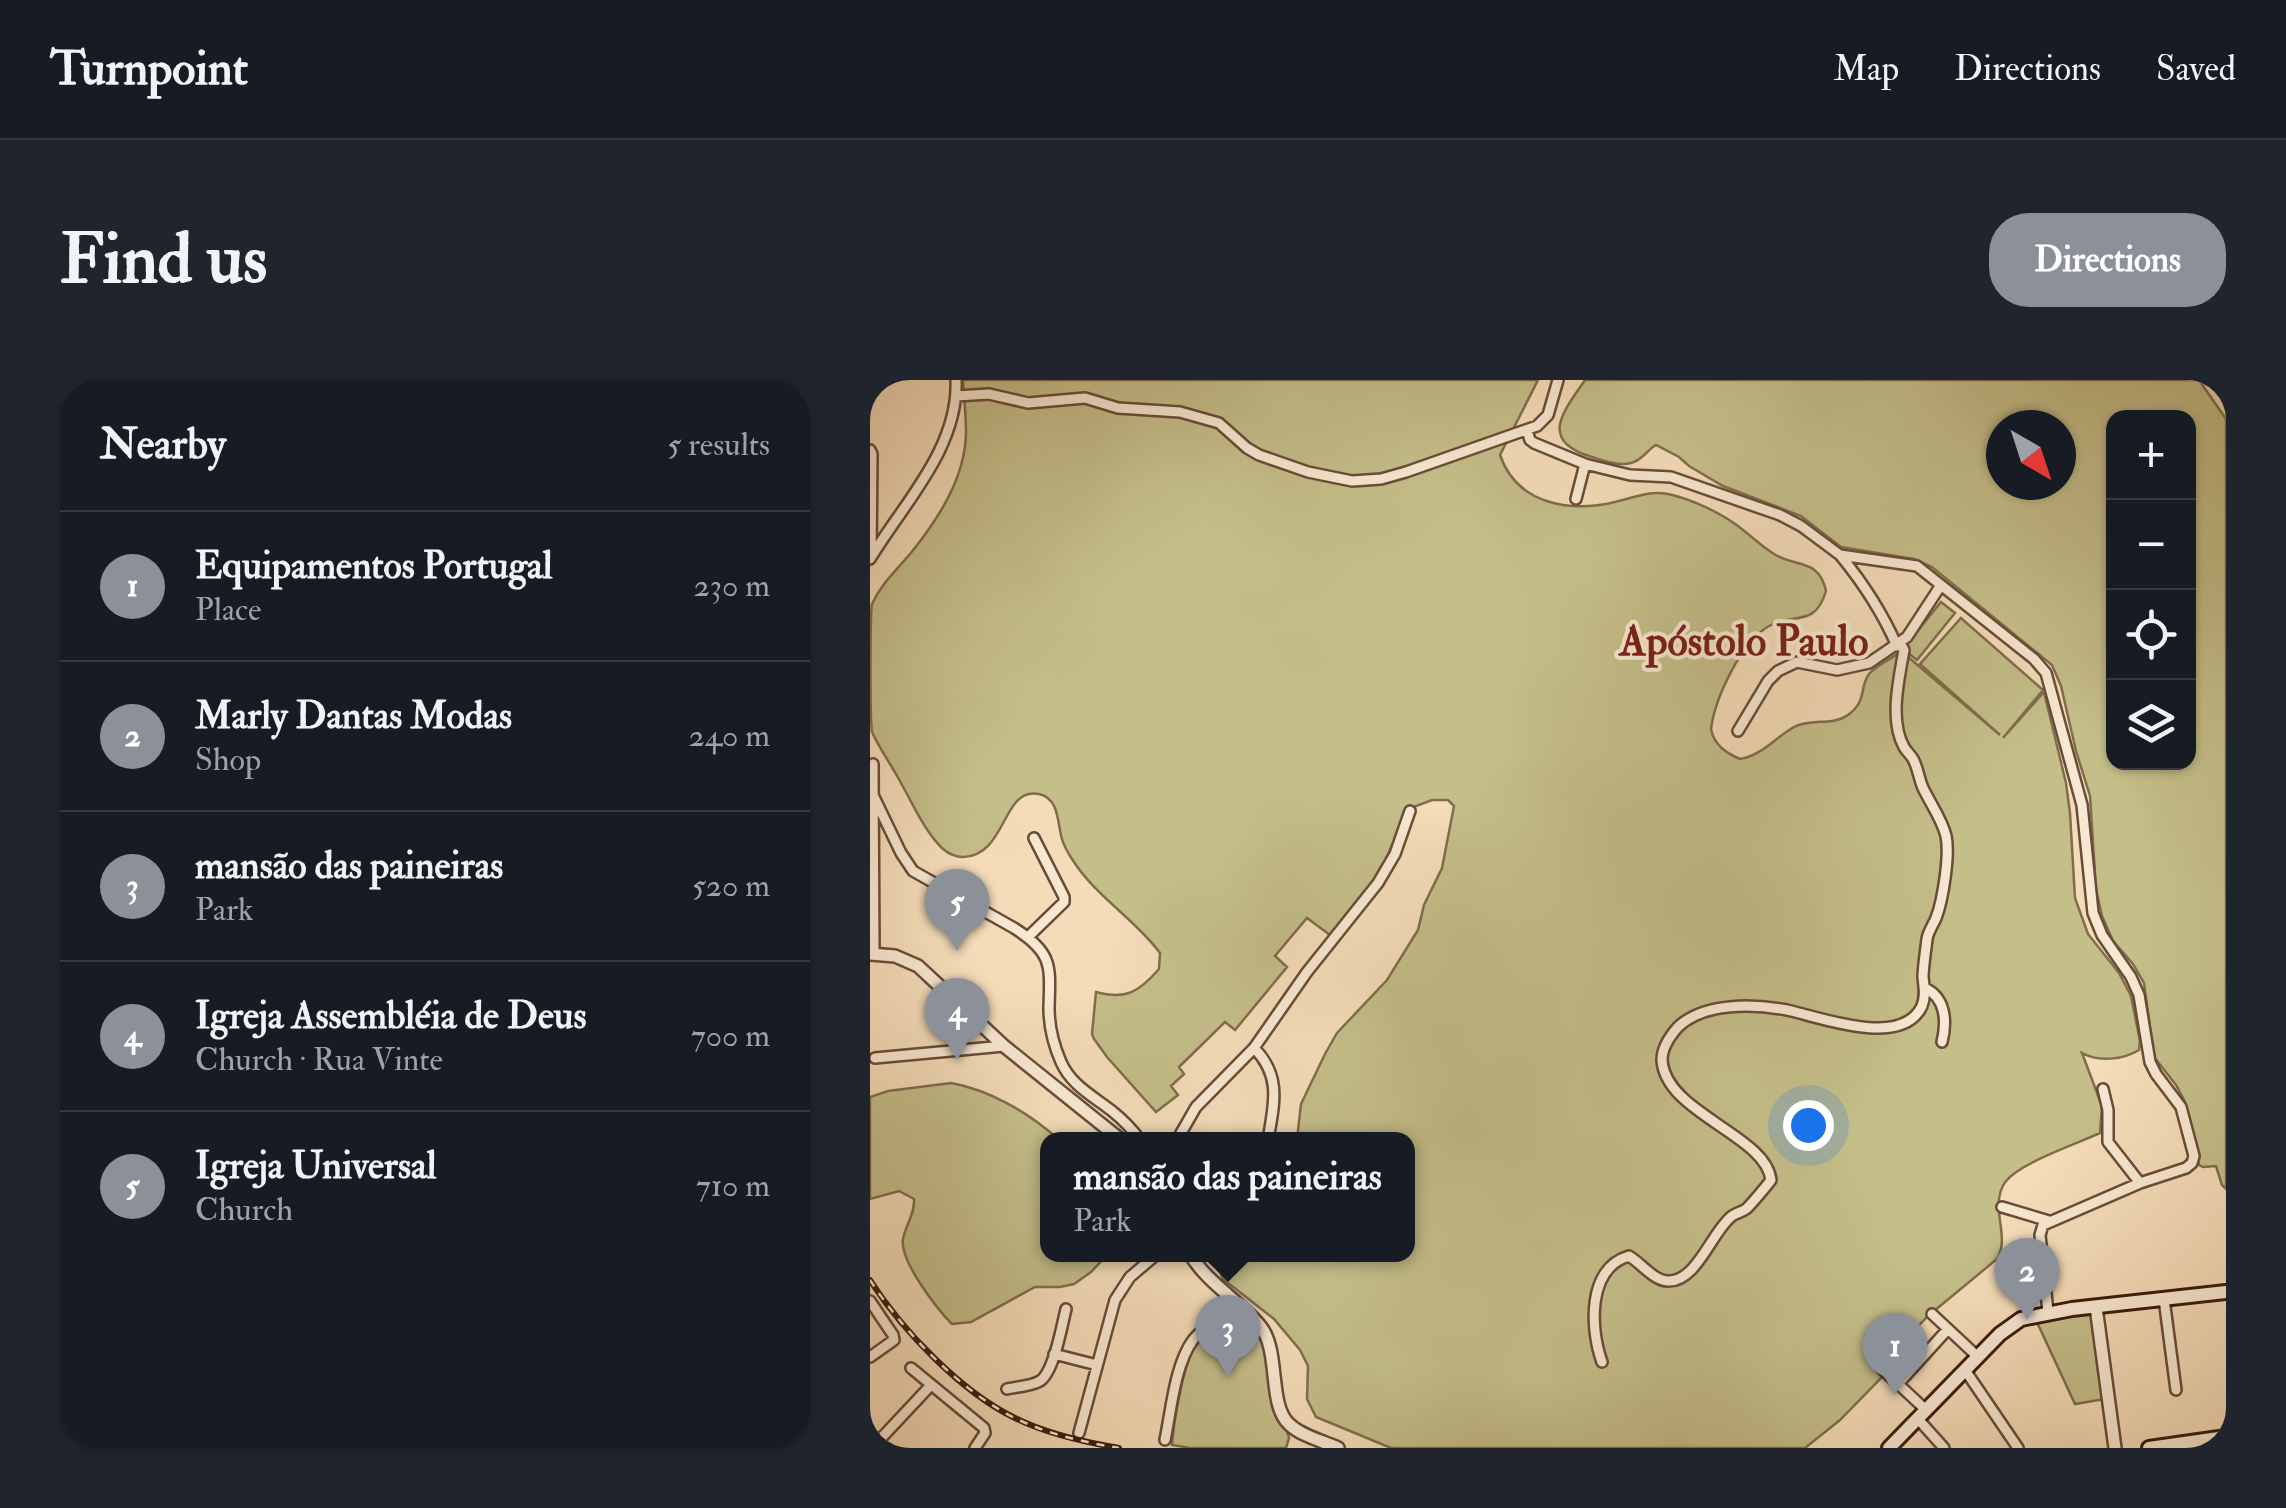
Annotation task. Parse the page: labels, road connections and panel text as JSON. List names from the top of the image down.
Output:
{
  "districts": ["Apóstolo Paulo"],
  "north": "bottom right",
  "page": {
    "header": "Turnpoint",
    "nav": ["Map", "Directions", "Saved"],
    "buttons": "Directions",
    "title": "Find us",
    "heading": ["Nearby", "5 results"],
    "map_buttons": ["+", "−"],
    "list": [
      {
        "mark": "1",
        "name": "Equipamentos Portugal",
        "note": "Place",
        "value": "230 m"
      },
      {
        "mark": "2",
        "name": "Marly Dantas Modas",
        "note": "Shop",
        "value": "240 m"
      },
      {
        "mark": "3",
        "name": "mansão das paineiras",
        "note": "Park",
        "value": "520 m"
      },
      {
        "mark": "4",
        "name": "Igreja Assembléia de Deus",
        "note": "Church · Rua Vinte",
        "value": "700 m"
      },
      {
        "mark": "5",
        "name": "Igreja Universal",
        "note": "Church",
        "value": "710 m"
      }
    ],
    "pins": [
      "5",
      "4",
      "2",
      "3",
      "1"
    ],
    "popup": ["mansão das paineiras", "Park"]
  }
}
